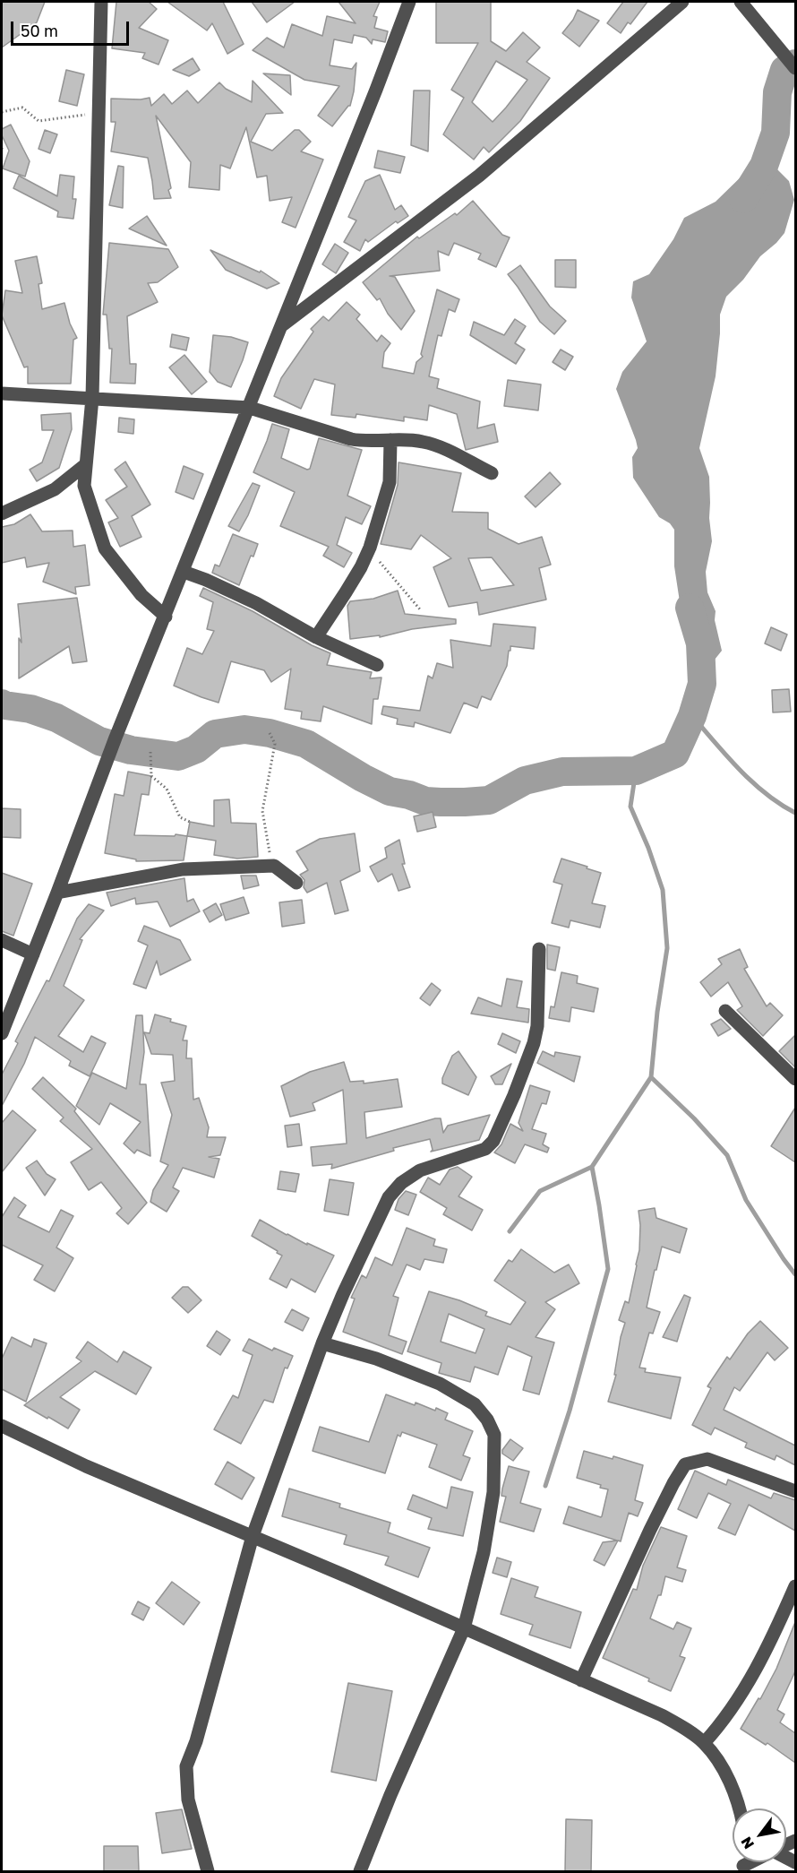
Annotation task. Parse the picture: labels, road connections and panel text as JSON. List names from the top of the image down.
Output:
{
  "scale_bar": "50 m",
  "north": "bottom left"
}
